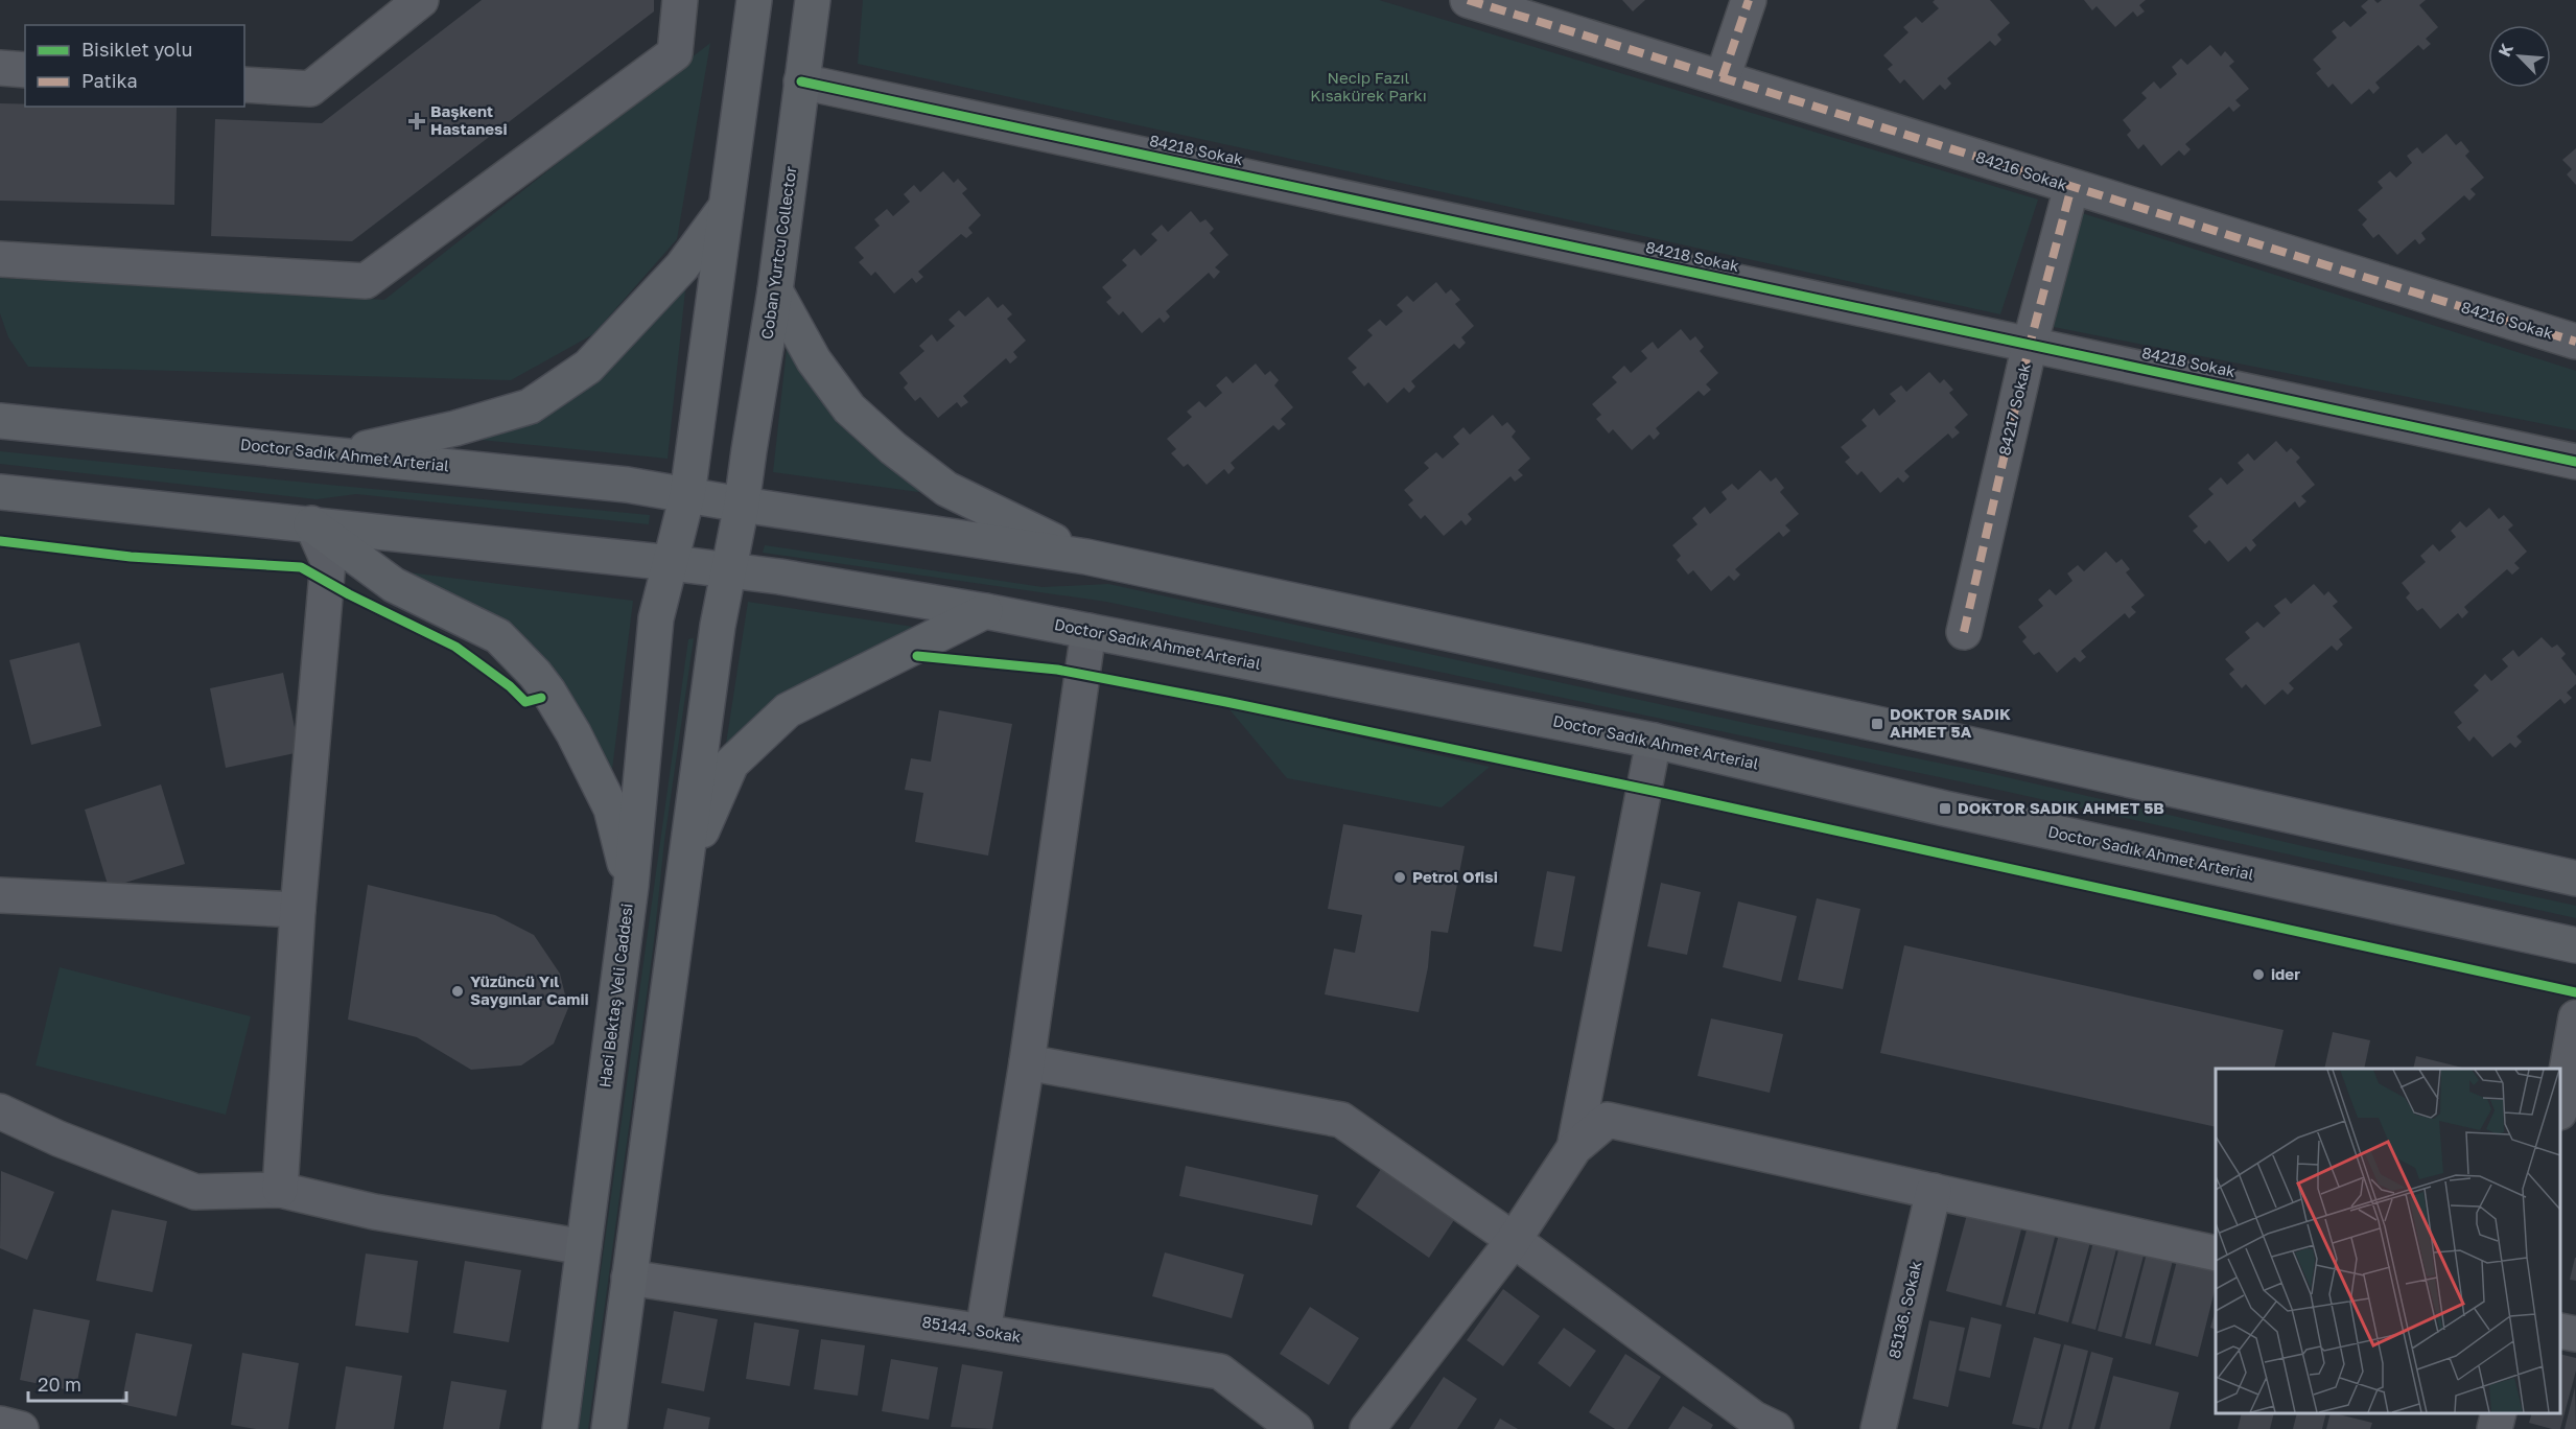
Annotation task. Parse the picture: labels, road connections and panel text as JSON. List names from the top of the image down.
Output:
{
  "streets": {
    "main road": ["Coban Yurtcu Collector", "Doctor Sadık Ahmet Arterial", "Haci Bektaş Veli Caddesi"],
    "street": [
      "84218 Sokak",
      "84216 Sokak",
      "84217 Sokak",
      "85136. Sokak",
      "85144. Sokak"
    ]
  },
  "crossings": [
    ["84218 Sokak", "Coban Yurtcu Collector"],
    ["84218 Sokak", "84217 Sokak"],
    ["84216 Sokak", "84217 Sokak"],
    ["Coban Yurtcu Collector", "Doctor Sadık Ahmet Arterial"],
    ["Doctor Sadık Ahmet Arterial", "Haci Bektaş Veli Caddesi"]
  ],
  "parks": ["Necip Fazıl Kısakürek Parkı"],
  "places": {
    "health": ["Başkent Hastanesi"],
    "transit": ["DOKTOR SADIK AHMET 5A", "DOKTOR SADIK AHMET 5B"],
    "other": ["Petrol Ofisi", "ider", "Yüzüncü Yıl Saygınlar Camii"]
  },
  "legend": ["Bisiklet yolu", "Patika"],
  "scale_bar": "20 m",
  "north": "top left"
}
